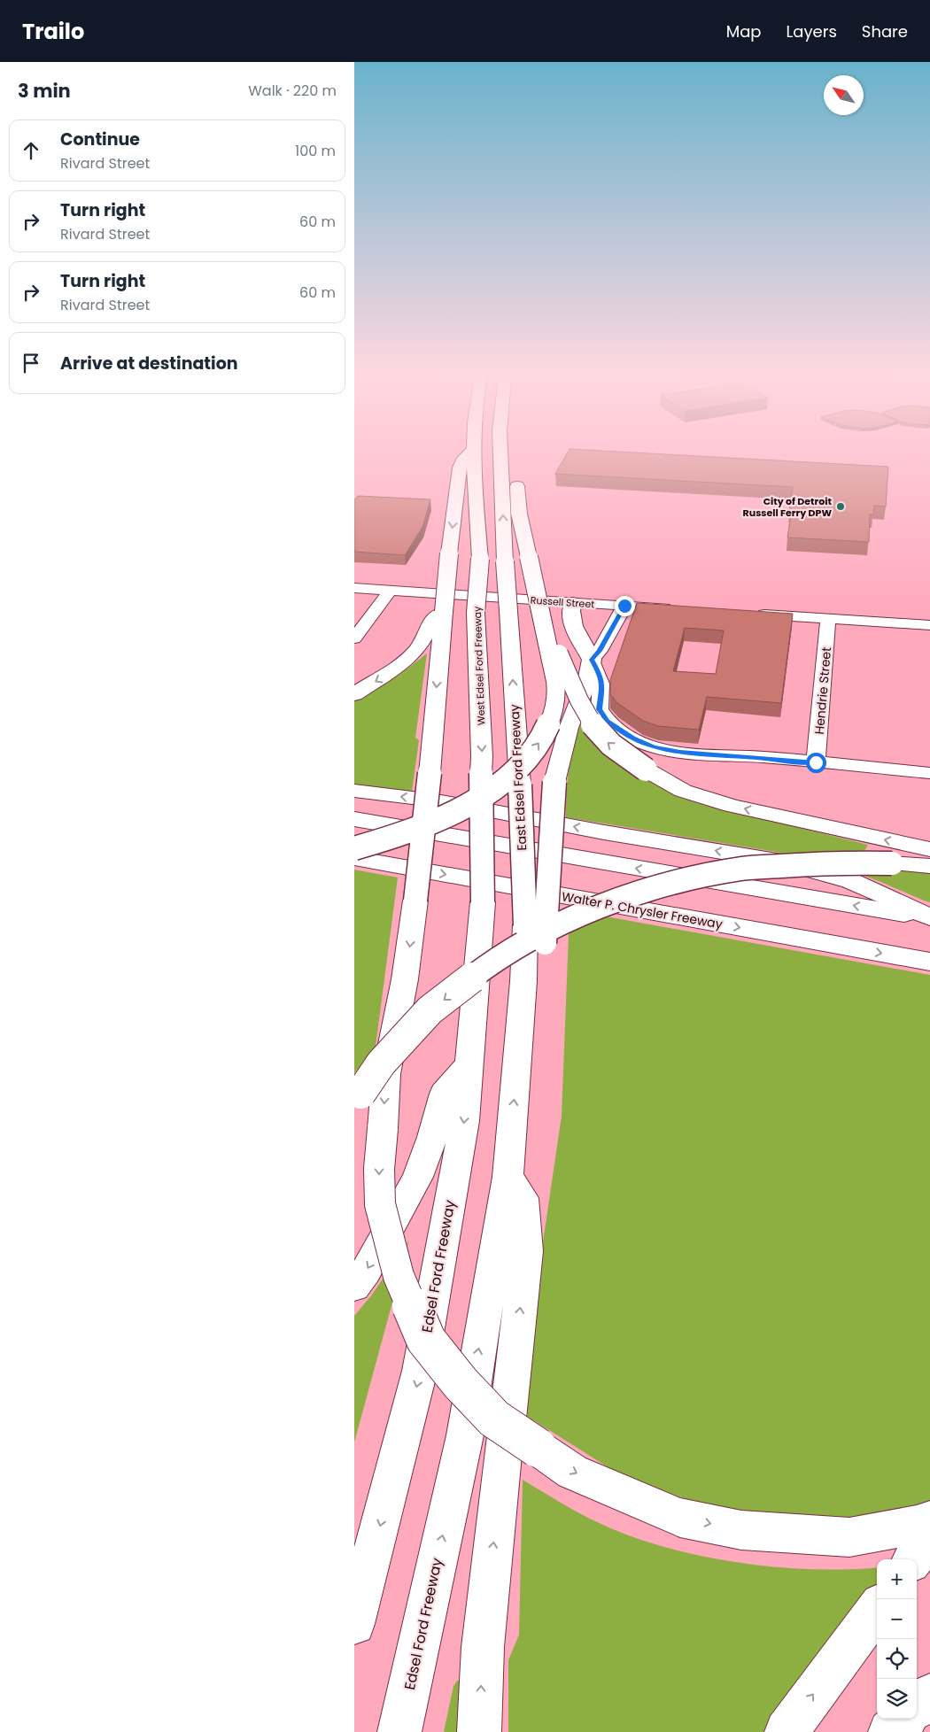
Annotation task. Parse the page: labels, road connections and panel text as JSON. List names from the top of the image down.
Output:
{
  "streets": {
    "highway": [
      "West Edsel Ford Freeway",
      "East Edsel Ford Freeway",
      "Walter P. Chrysler Freeway",
      "Edsel Ford Freeway"
    ],
    "street": ["Russell Street", "Hendrie Street"]
  },
  "crossings": [
    ["West Edsel Ford Freeway", "Edsel Ford Freeway"],
    ["East Edsel Ford Freeway", "Edsel Ford Freeway"]
  ],
  "places": ["City of Detroit Russell Ferry DPW"],
  "north": "top left",
  "page": {
    "header": "Trailo",
    "nav": ["Map", "Layers", "Share"],
    "heading": ["3 min", "Walk · 220 m"],
    "list": [
      ["Continue", "Rivard Street", "100 m"],
      ["Turn right", "Rivard Street", "60 m"],
      ["Turn right", "Rivard Street", "60 m"],
      "Arrive at destination"
    ],
    "map_buttons": ["+", "−"]
  }
}
